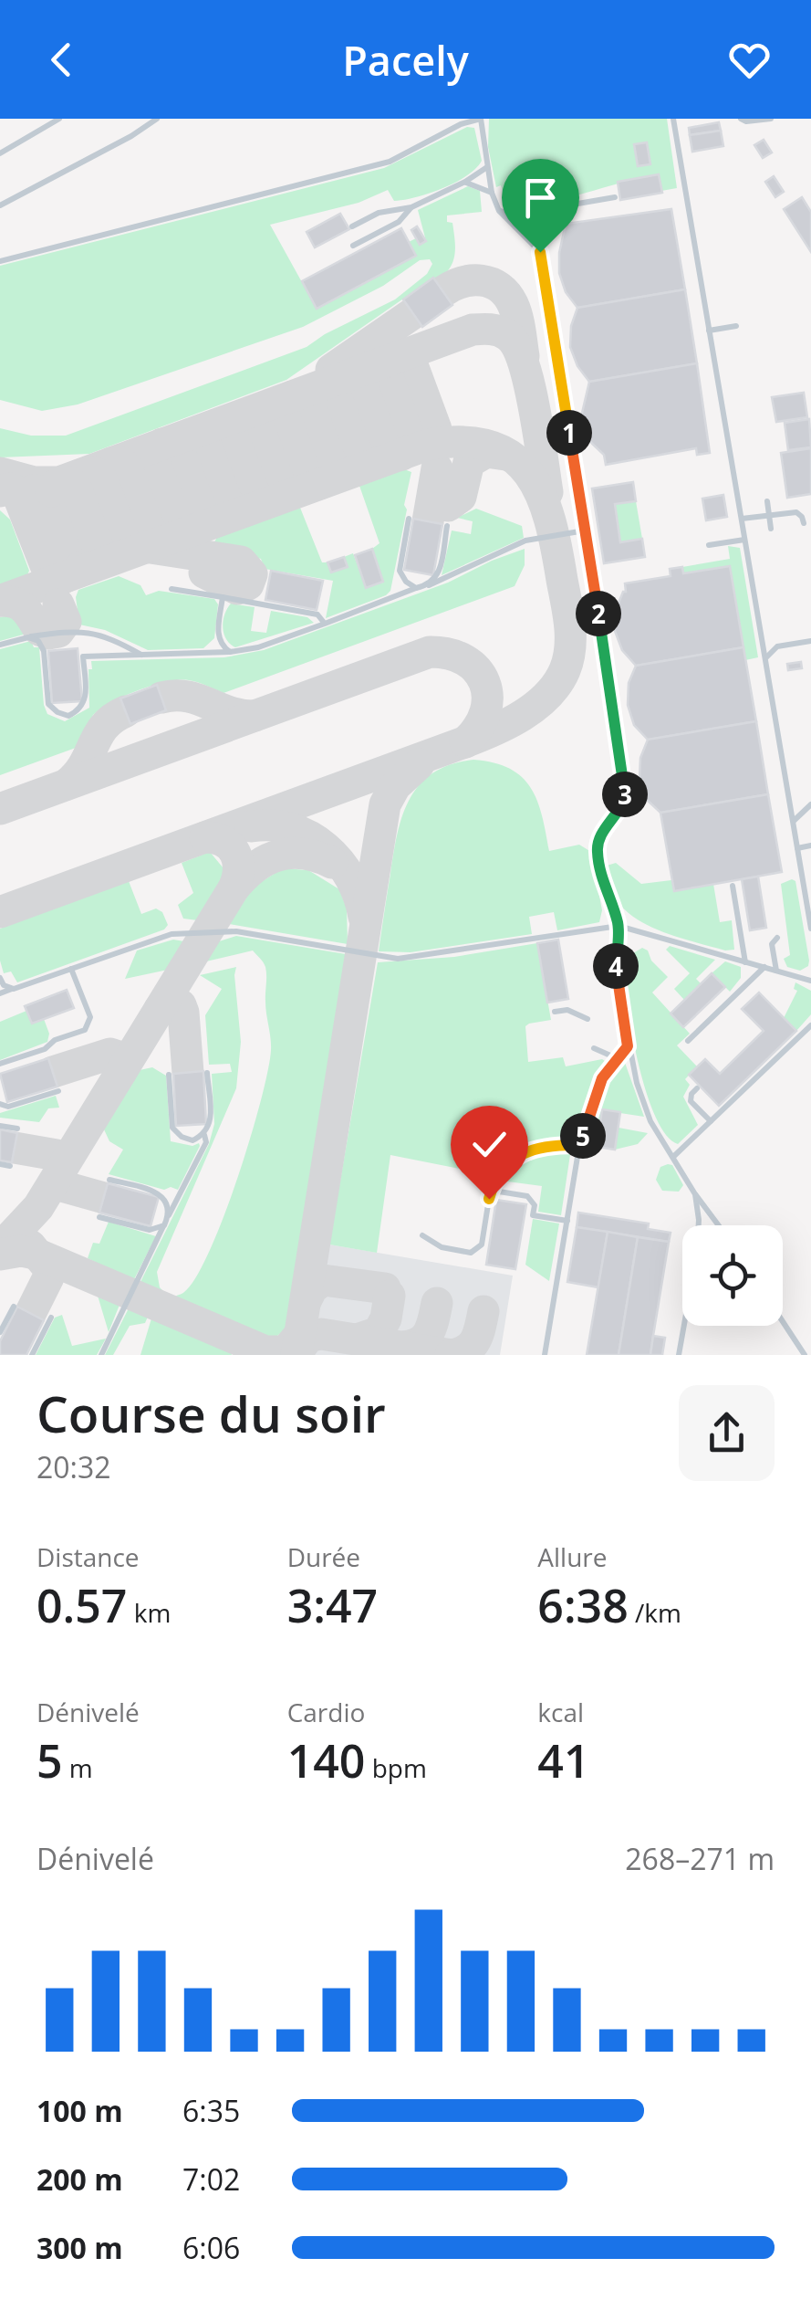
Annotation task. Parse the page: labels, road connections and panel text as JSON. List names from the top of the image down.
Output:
{
  "page": {
    "header": "Pacely",
    "pins": [
      "1",
      "2",
      "3",
      "4",
      "5"
    ],
    "heading": ["Course du soir", "20:32"],
    "stats": [
      ["Distance", "0.57 km"],
      ["Durée", "3:47"],
      ["Allure", "6:38 /km"],
      ["Dénivelé", "5 m"],
      ["Cardio", "140 bpm"],
      ["kcal", "41"]
    ],
    "chart": ["Dénivelé", "268–271 m"],
    "list": [
      {
        "name": "100 m",
        "note": "6:35"
      },
      {
        "name": "200 m",
        "note": "7:02"
      },
      {
        "name": "300 m",
        "note": "6:06"
      }
    ]
  }
}
